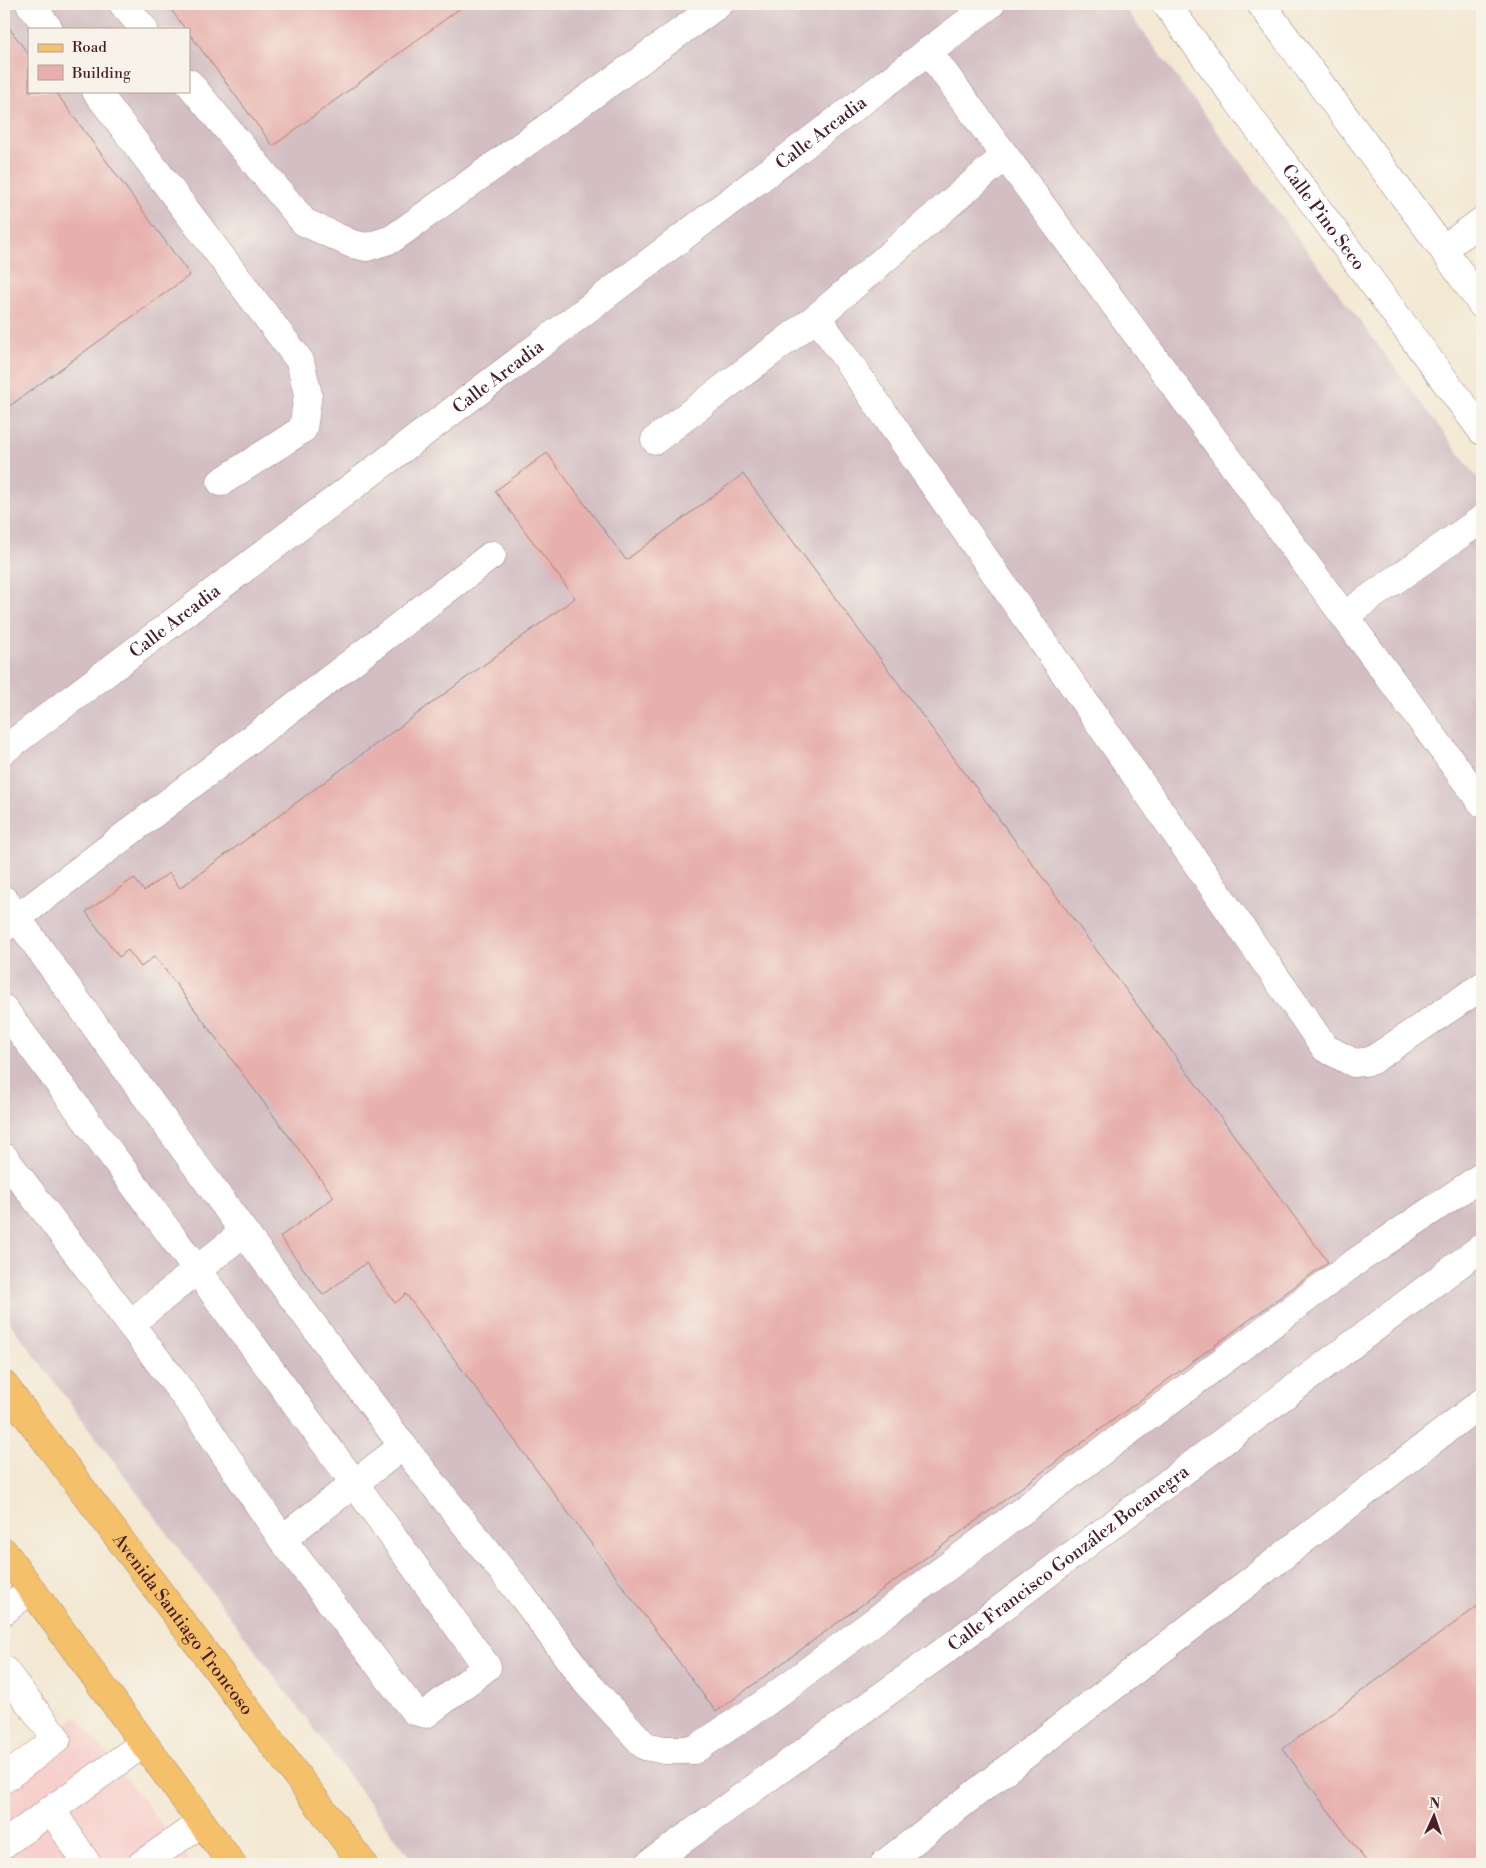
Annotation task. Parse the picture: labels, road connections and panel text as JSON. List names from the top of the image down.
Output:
{
  "streets": {
    "main road": ["Avenida Santiago Troncoso"],
    "street": ["Calle Arcadia", "Calle Pino Seco", "Calle Francisco González Bocanegra"]
  },
  "legend": ["Road", "Building"],
  "north": "top"
}
